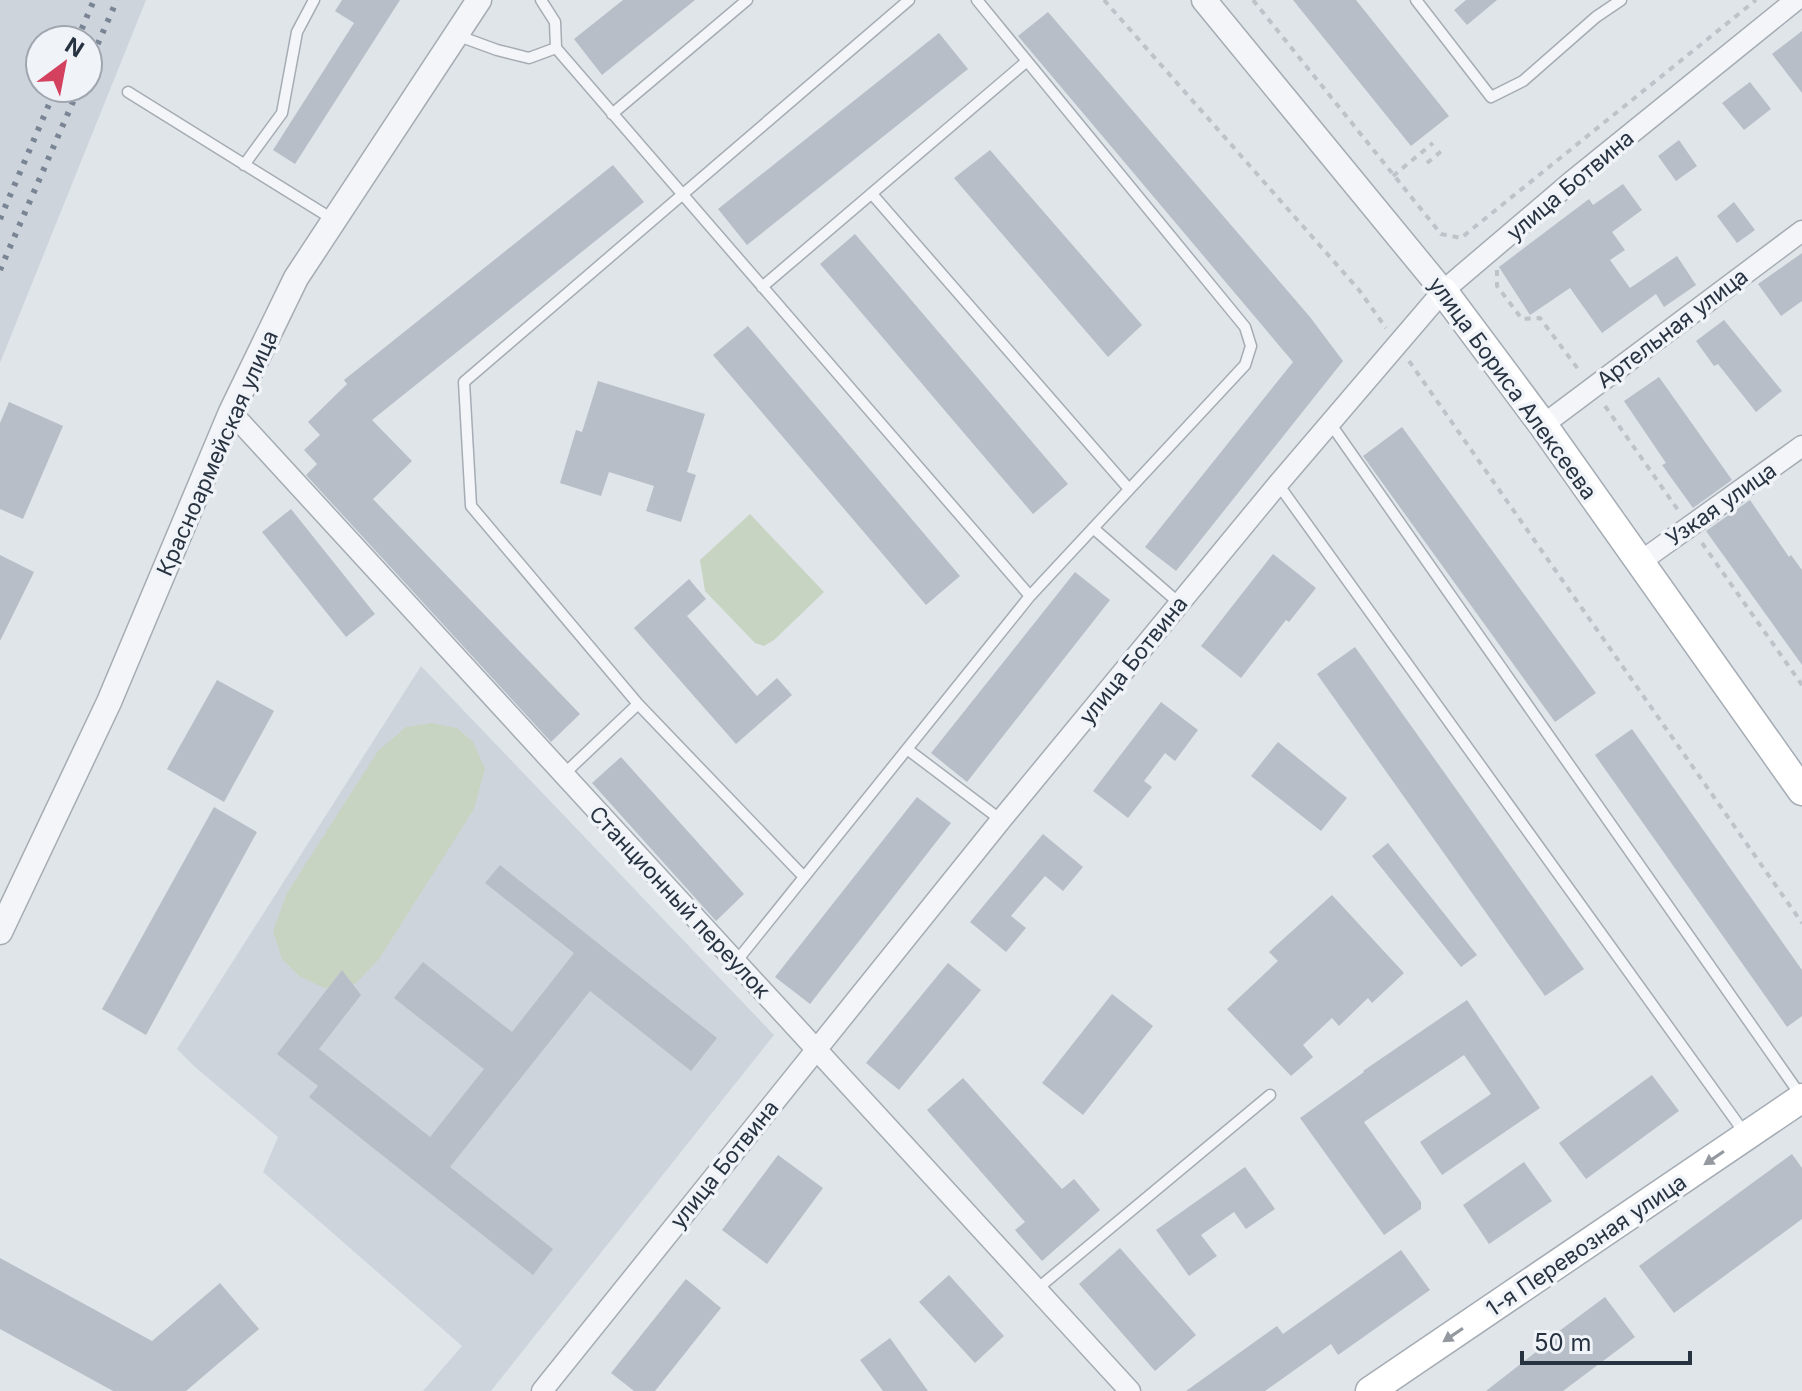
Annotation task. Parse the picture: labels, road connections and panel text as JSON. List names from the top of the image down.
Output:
{
  "streets": {
    "main road": ["улица Бориса Алексеева", "1-я Перевозная улица"],
    "street": [
      "улица Ботвина",
      "Артельная улица",
      "Красноармейская улица",
      "Узкая улица",
      "Станционный переулок"
    ]
  },
  "crossings": [
    ["улица Ботвина", "улица Бориса Алексеева"],
    ["улица Ботвина", "Станционный переулок"],
    ["Артельная улица", "улица Бориса Алексеева"],
    ["улица Бориса Алексеева", "Узкая улица"],
    ["Красноармейская улица", "Станционный переулок"]
  ],
  "one_way": ["1-я Перевозная улица"],
  "scale_bar": "50 m",
  "north": "top right"
}
